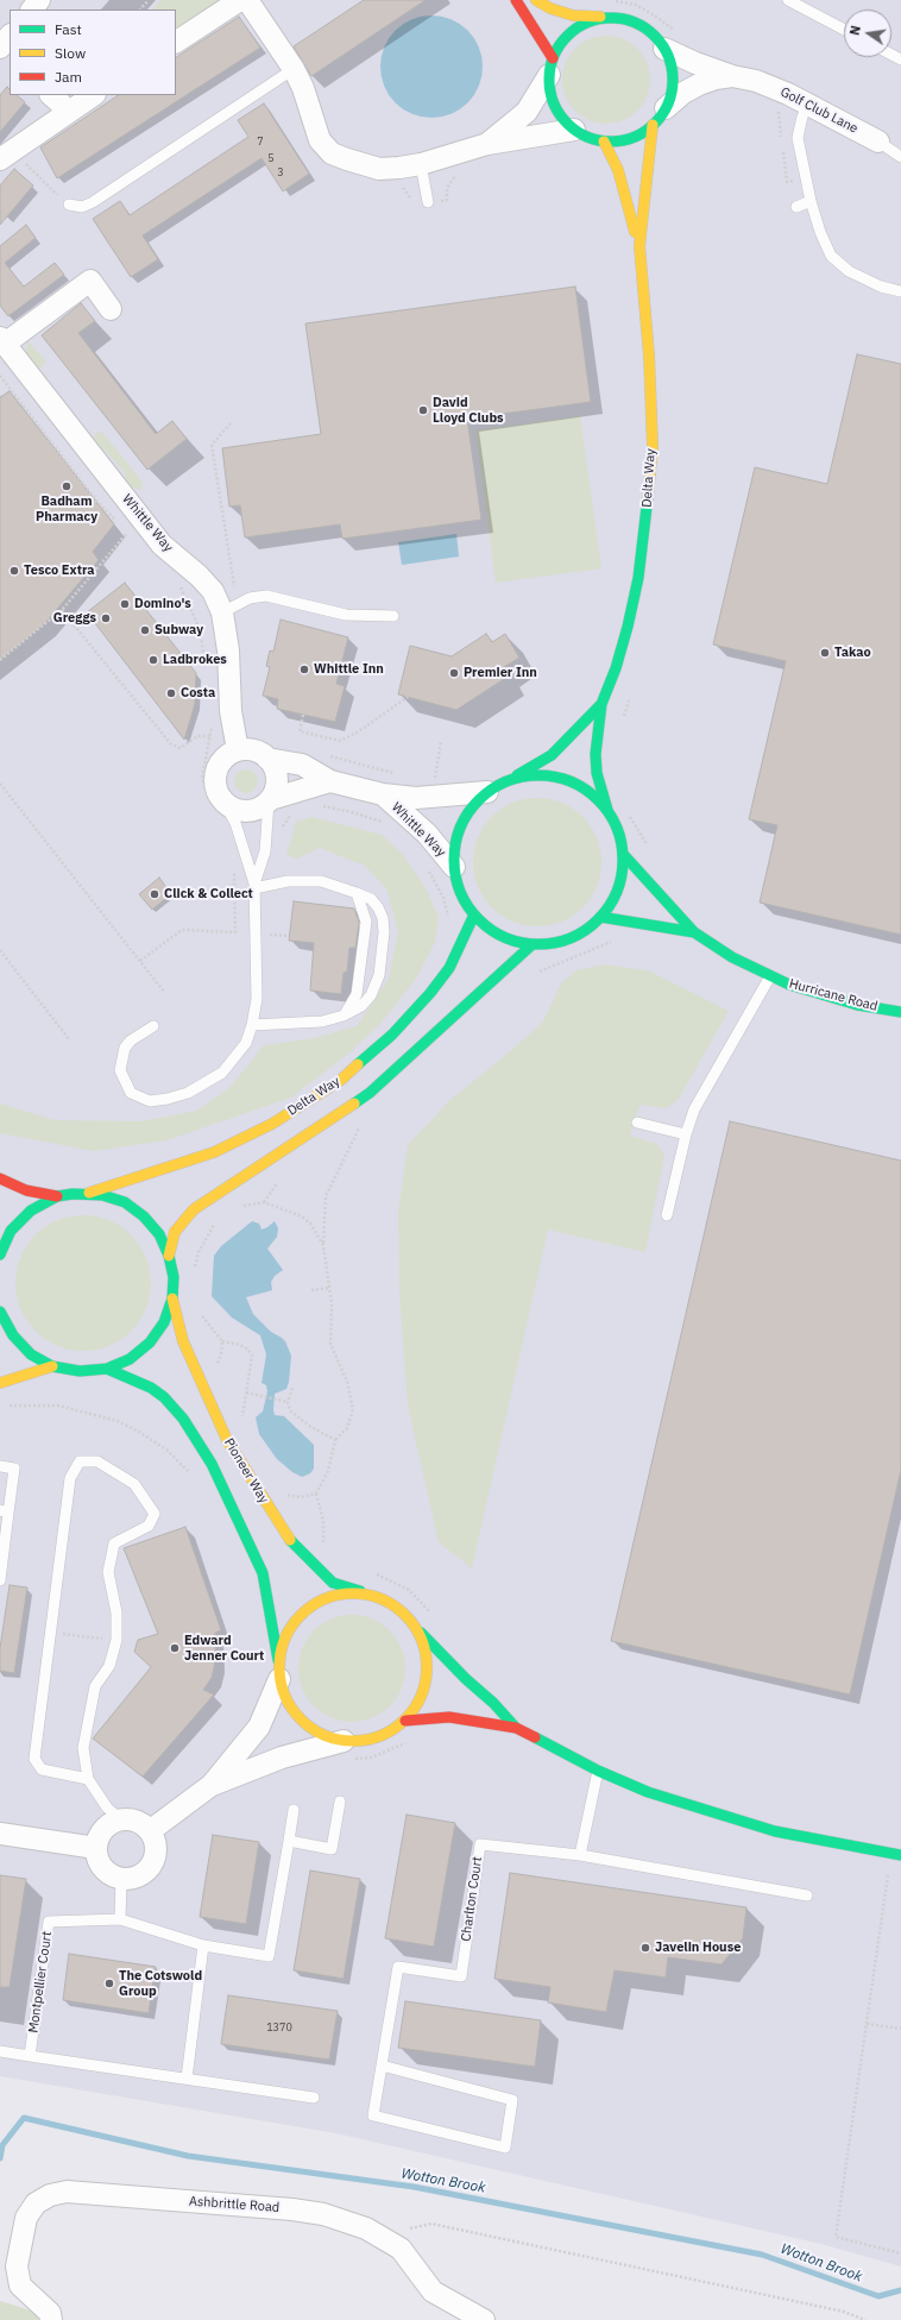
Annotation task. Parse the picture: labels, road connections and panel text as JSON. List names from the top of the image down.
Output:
{
  "streets": {
    "street": [
      "Golf Club Lane",
      "Delta Way",
      "Whittle Way",
      "Hurricane Road",
      "Pioneer Way",
      "Ashbrittle Road"
    ],
    "lane": ["Charlton Court", "Montpellier Court"]
  },
  "crossings": [
    ["Golf Club Lane", "Delta Way"],
    ["Delta Way", "Whittle Way"],
    ["Delta Way", "Hurricane Road"],
    ["Whittle Way", "Hurricane Road"]
  ],
  "water": ["Wotton Brook"],
  "places": [
    "David Lloyd Clubs",
    "Badham Pharmacy",
    "Tesco Extra",
    "Domino's",
    "Greggs",
    "Subway",
    "Takao",
    "Ladbrokes",
    "Whittle Inn",
    "Premier Inn",
    "Costa",
    "Click & Collect",
    "Edward Jenner Court",
    "Javelin House",
    "The Cotswold Group"
  ],
  "house_numbers": [
    "7",
    "5",
    "3",
    "1370"
  ],
  "legend": ["Fast", "Slow", "Jam"],
  "north": "left"
}
